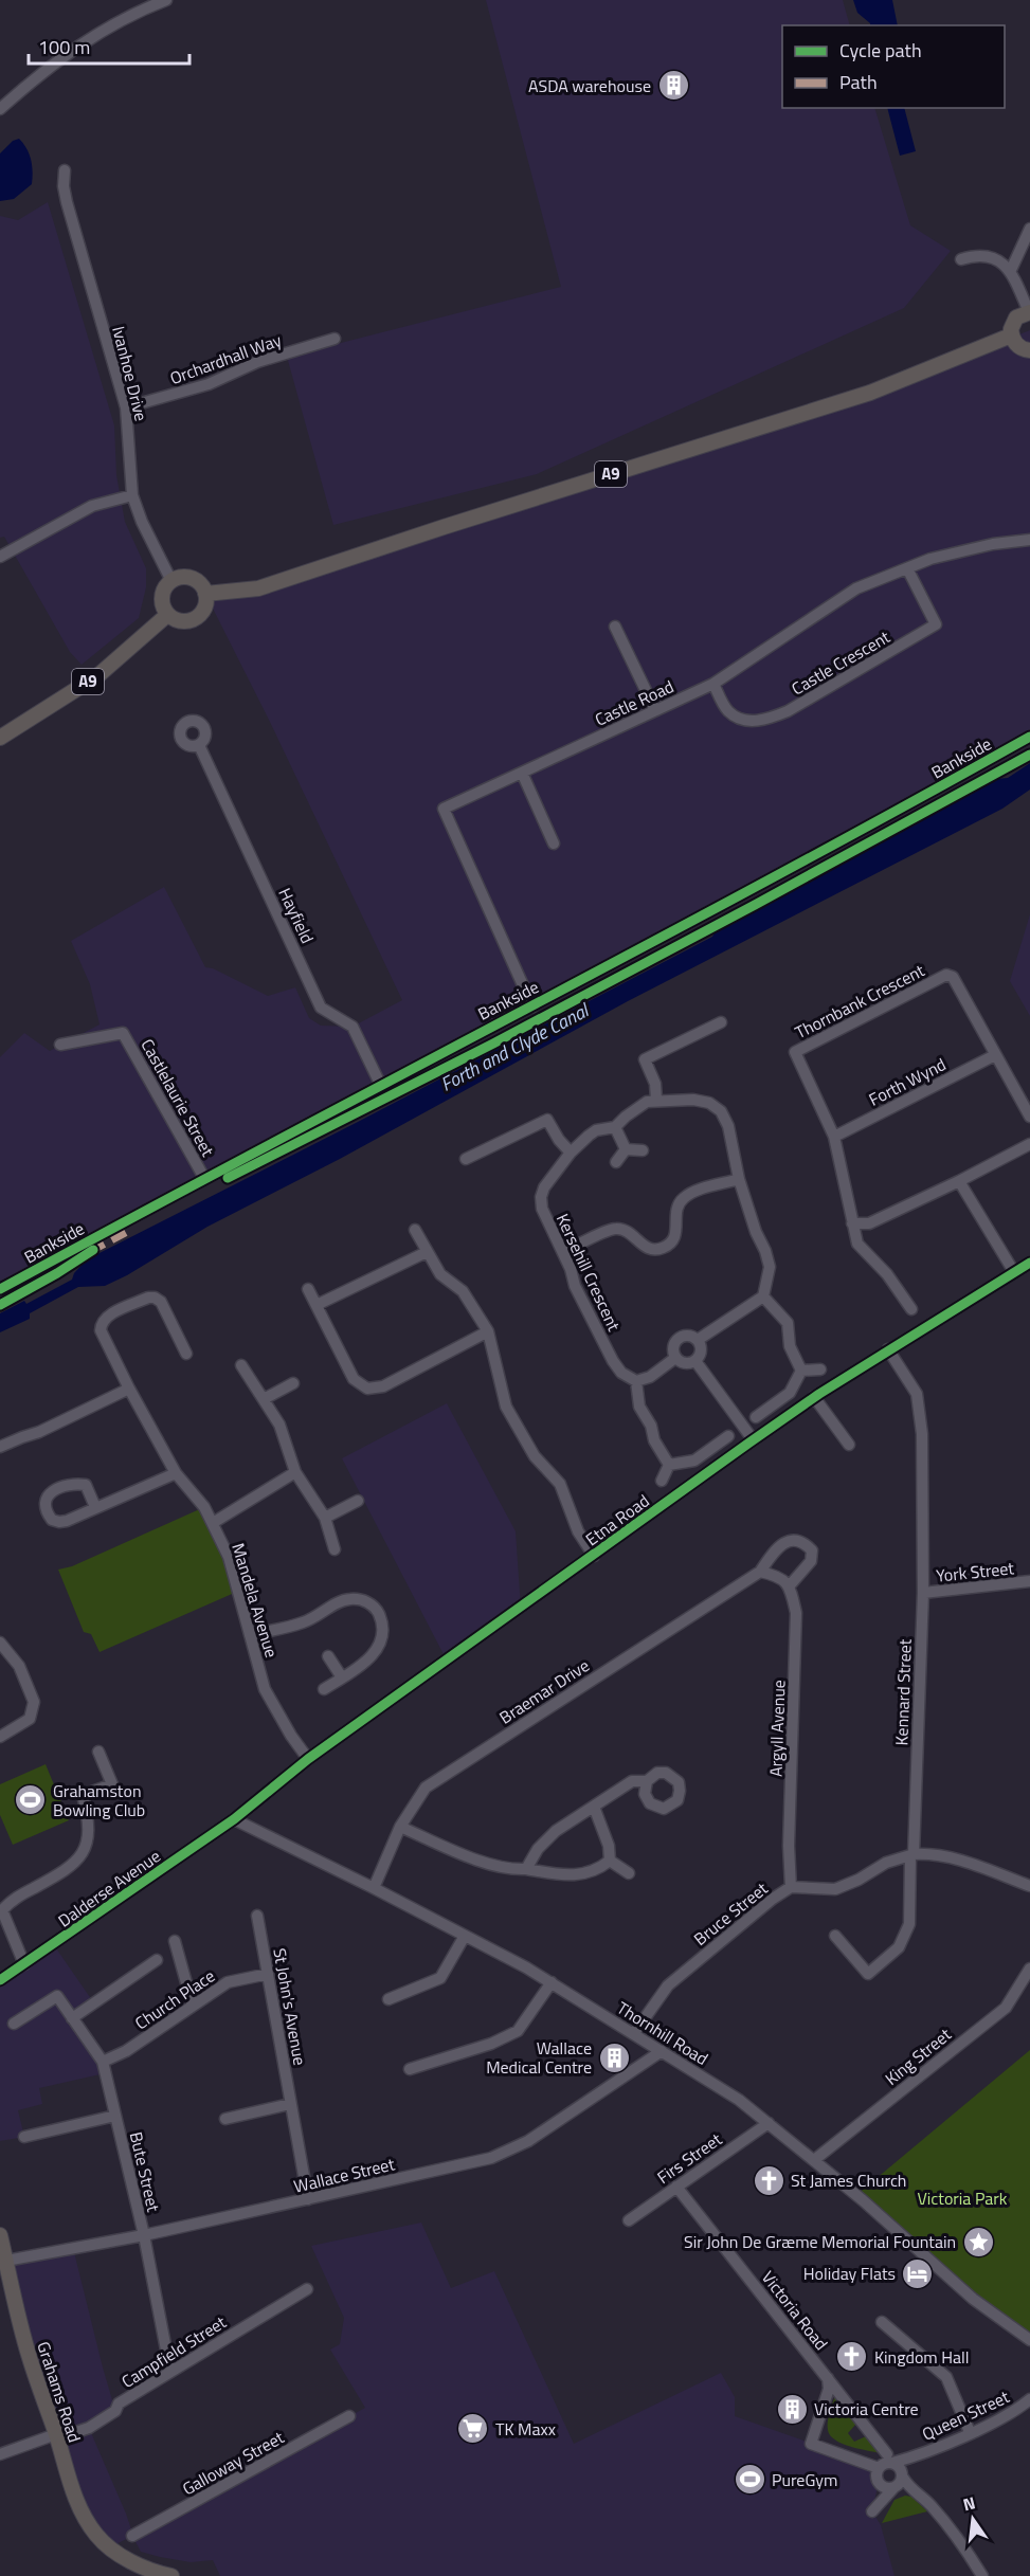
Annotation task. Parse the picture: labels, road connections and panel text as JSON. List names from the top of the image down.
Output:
{
  "streets": {
    "main road": ["A9", "Grahams Road"],
    "street": [
      "Orchardhall Way",
      "Ivanhoe Drive",
      "Castle Crescent",
      "Castle Road",
      "Bankside",
      "Hayfield",
      "Thornbank Crescent",
      "Forth Wynd",
      "Castlelaurie Street",
      "Kersehill Crescent",
      "Etna Road",
      "York Street",
      "Mandela Avenue",
      "Braemar Drive",
      "Kennard Street",
      "Argyll Avenue",
      "Dalderse Avenue",
      "Bruce Street",
      "Church Place",
      "St John's Avenue",
      "Thornhill Road",
      "King Street",
      "Firs Street",
      "Bute Street",
      "Wallace Street",
      "Victoria Road",
      "Campfield Street",
      "Queen Street",
      "Galloway Street"
    ]
  },
  "crossings": [
    ["Orchardhall Way", "Ivanhoe Drive"],
    ["Ivanhoe Drive", "A9"],
    ["Castle Crescent", "Castle Road"],
    ["Castle Road", "Bankside"],
    ["Bankside", "Hayfield"],
    ["Bankside", "Castlelaurie Street"],
    ["Thornbank Crescent", "Forth Wynd"],
    ["Etna Road", "Mandela Avenue"],
    ["Etna Road", "Kennard Street"],
    ["Etna Road", "Dalderse Avenue"],
    ["Etna Road", "Thornhill Road"],
    ["York Street", "Kennard Street"],
    ["Braemar Drive", "Argyll Avenue"],
    ["Braemar Drive", "Thornhill Road"],
    ["Kennard Street", "Bruce Street"],
    ["Argyll Avenue", "Bruce Street"],
    ["Dalderse Avenue", "Thornhill Road"],
    ["Bruce Street", "Thornhill Road"],
    ["Church Place", "St John's Avenue"],
    ["Church Place", "Bute Street"],
    ["St John's Avenue", "Wallace Street"],
    ["Thornhill Road", "King Street"],
    ["Thornhill Road", "Firs Street"],
    ["Thornhill Road", "Wallace Street"],
    ["Firs Street", "Victoria Road"],
    ["Bute Street", "Wallace Street"],
    ["Bute Street", "Campfield Street"],
    ["Wallace Street", "Grahams Road"],
    ["Victoria Road", "Queen Street"],
    ["Campfield Street", "Grahams Road"]
  ],
  "water": ["Forth and Clyde Canal"],
  "parks": ["Victoria Park"],
  "places": {
    "building": ["ASDA warehouse", "Wallace Medical Centre", "Victoria Centre"],
    "sports": ["Grahamston Bowling Club", "PureGym"],
    "church": ["St James Church", "Kingdom Hall"],
    "place": ["Sir John De Græme Memorial Fountain"],
    "hotel": ["Holiday Flats"],
    "supermarket": ["TK Maxx"]
  },
  "legend": ["Cycle path", "Path"],
  "scale_bar": "100 m",
  "north": "top"
}
